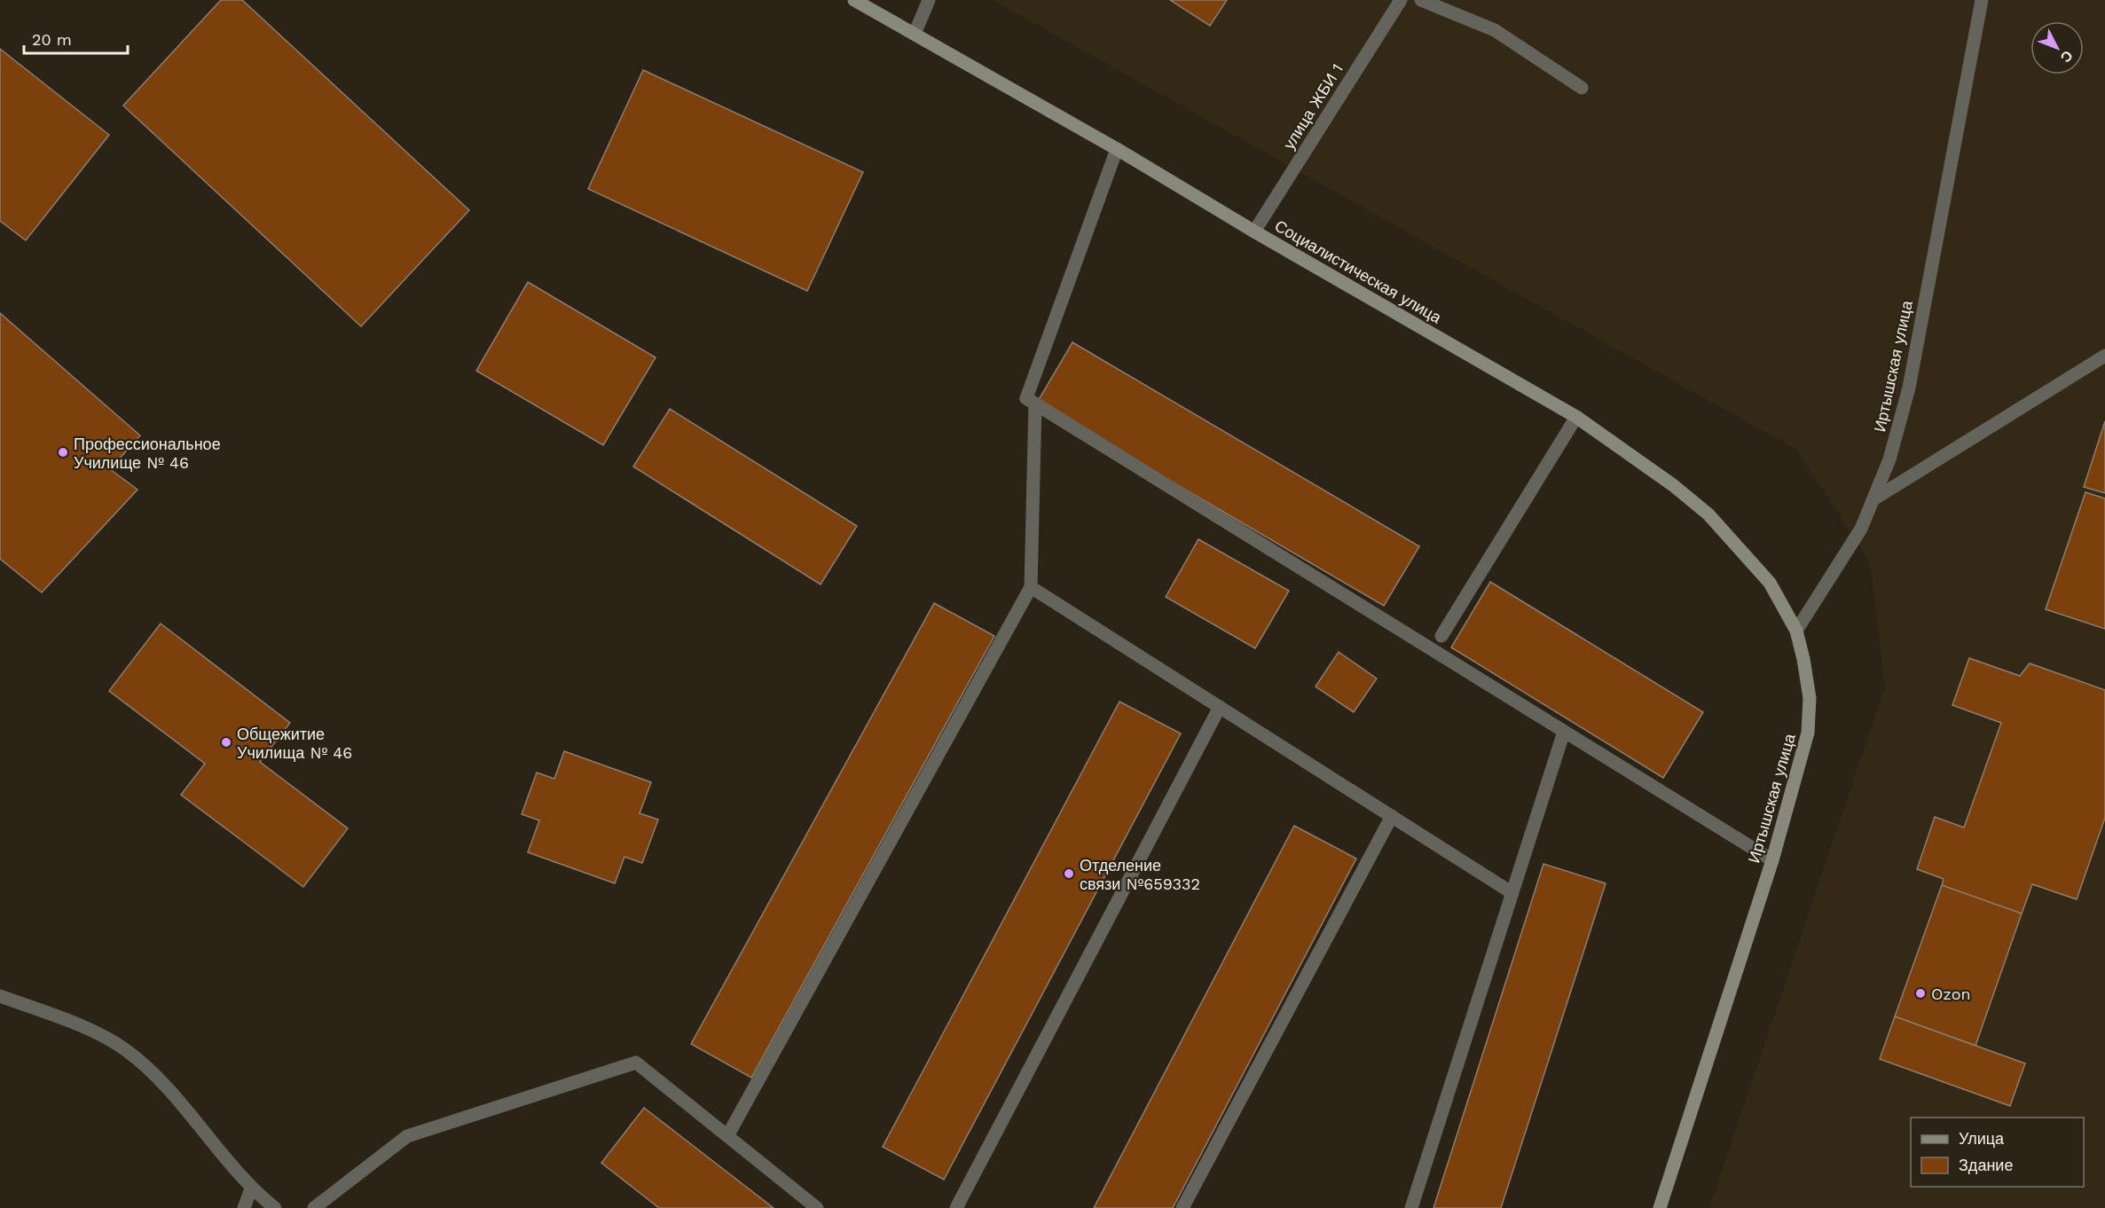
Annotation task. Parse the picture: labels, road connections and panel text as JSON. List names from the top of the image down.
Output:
{
  "streets": {
    "main road": ["Социалистическая улица", "Иртышская улица"],
    "street": ["улица ЖБИ 1"]
  },
  "crossings": [
    ["улица ЖБИ 1", "Социалистическая улица"],
    ["Социалистическая улица", "Иртышская улица"]
  ],
  "places": [
    "Профессиональное Училище № 46",
    "Общежитие Училища № 46",
    "Отделение связи №659332",
    "Ozon"
  ],
  "legend": ["Улица", "Здание"],
  "scale_bar": "20 m",
  "north": "bottom right"
}
